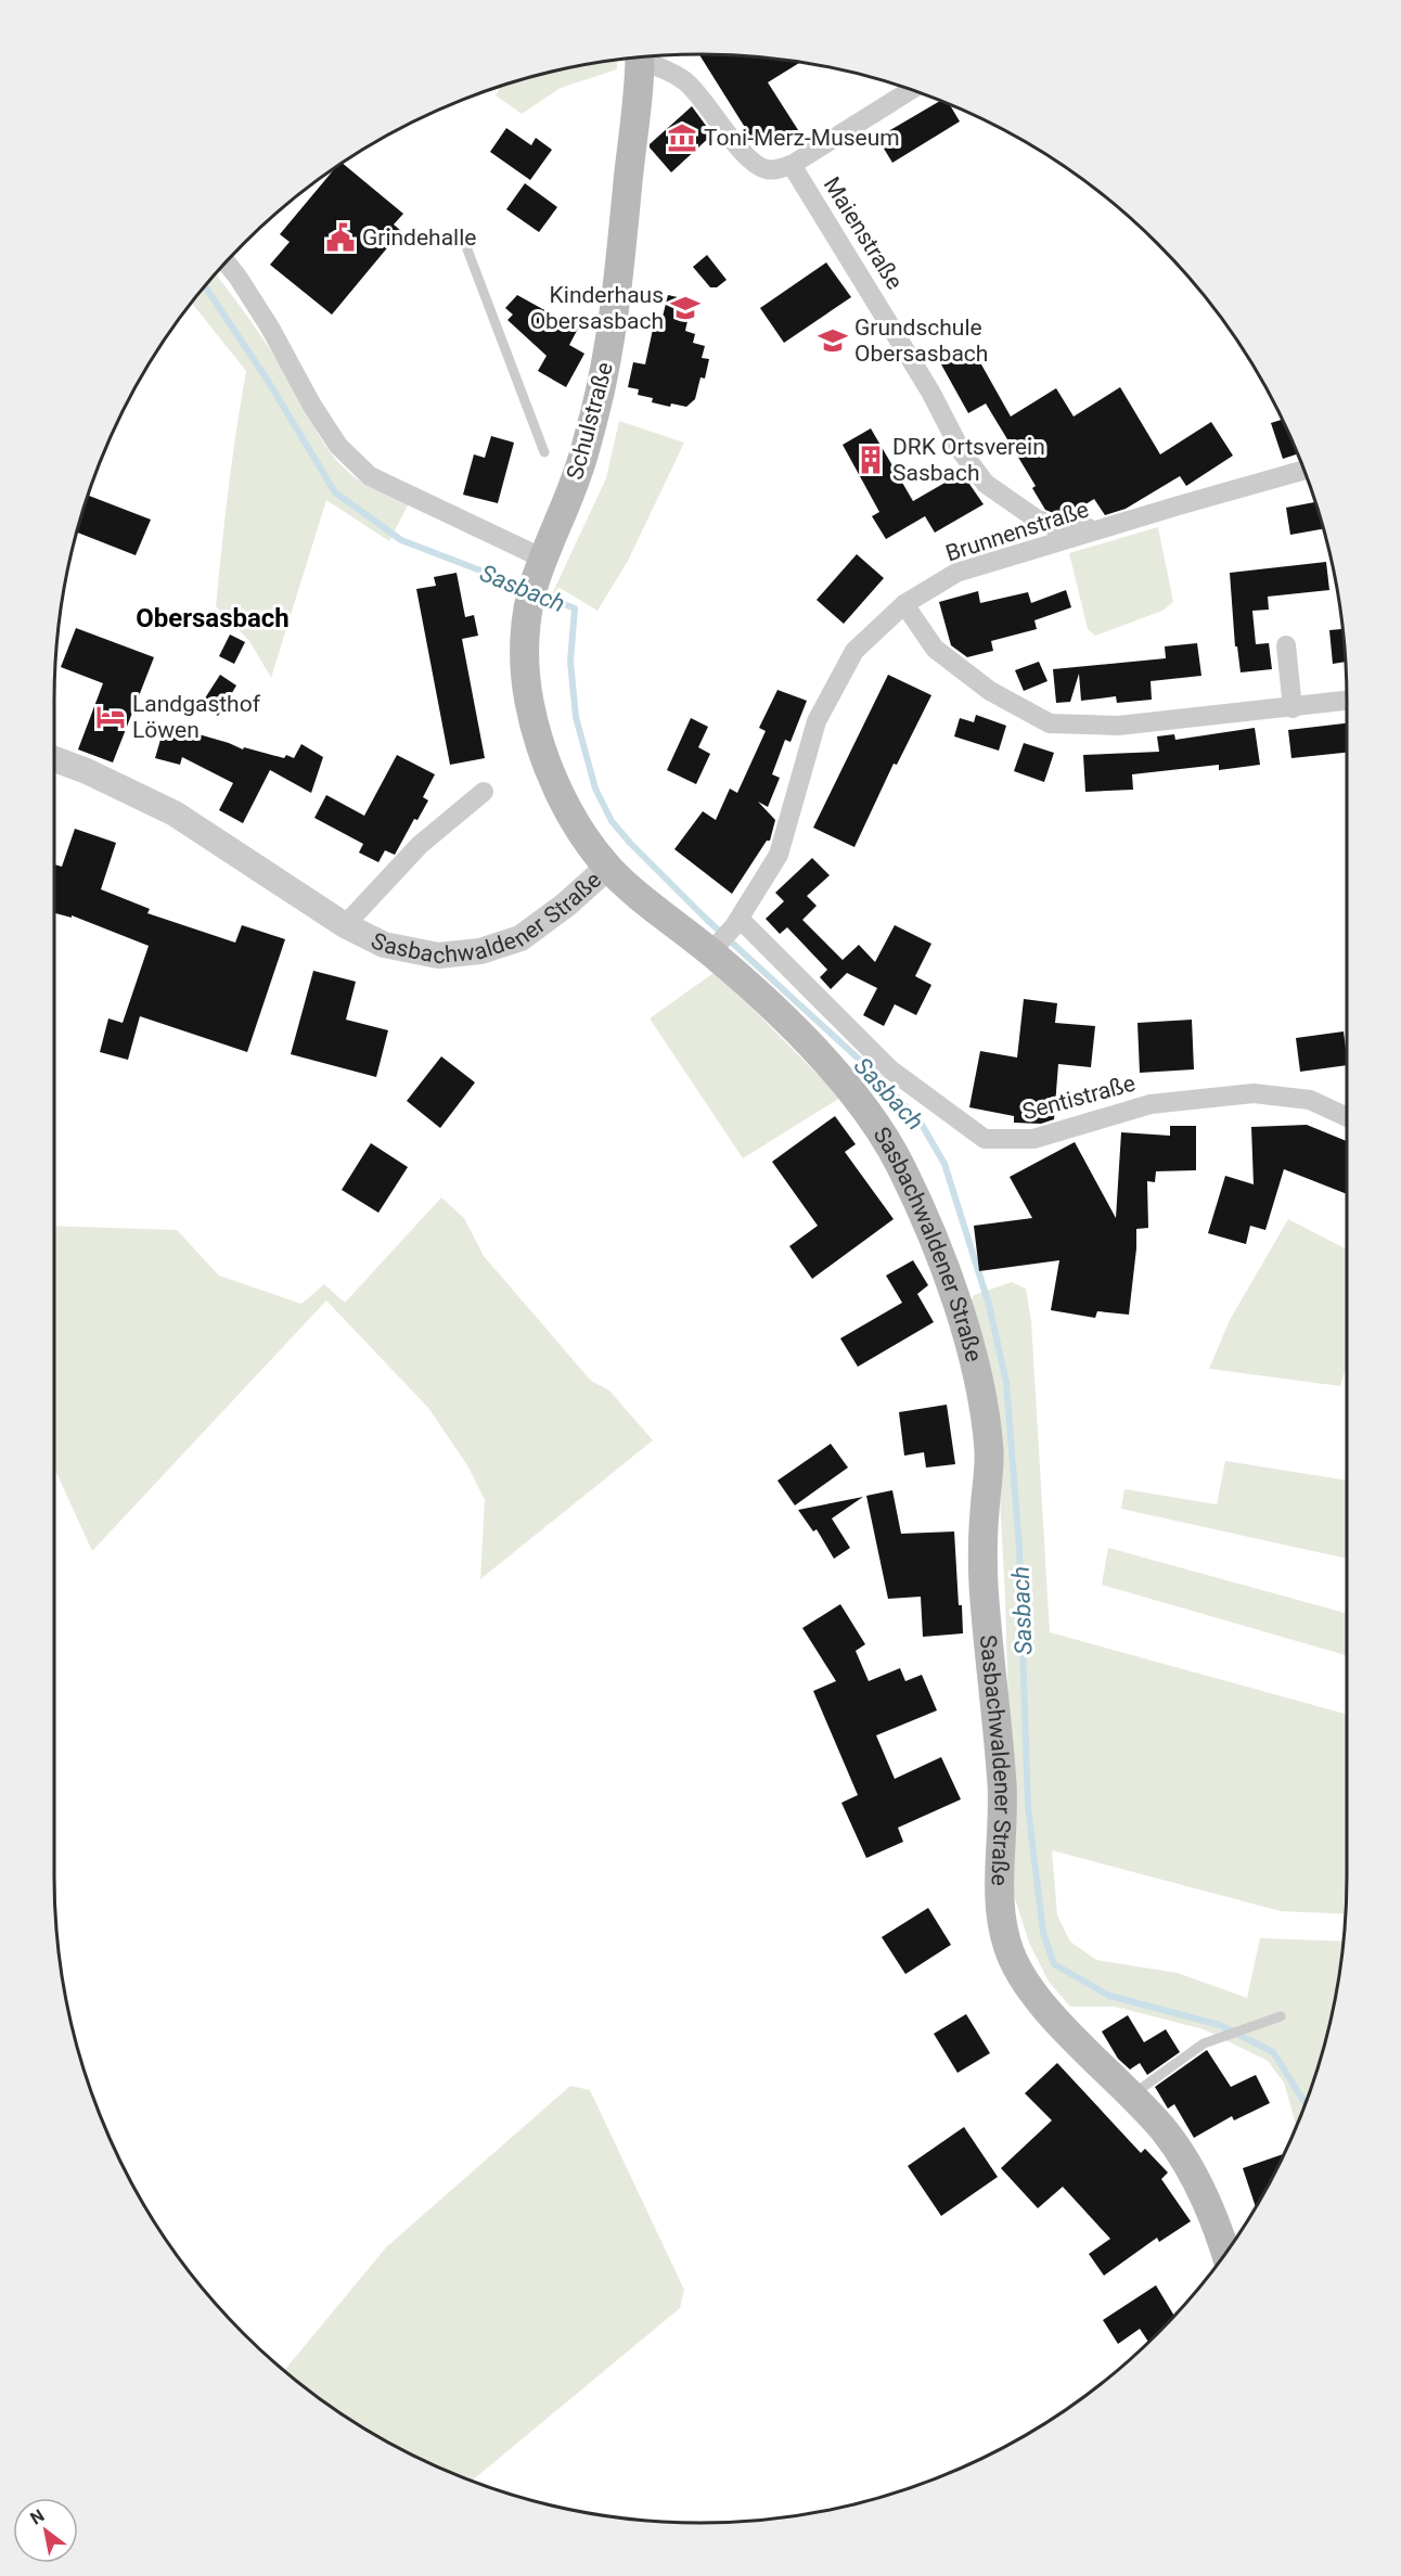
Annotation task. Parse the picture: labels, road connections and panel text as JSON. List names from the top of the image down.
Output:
{
  "streets": {
    "main road": ["Schulstraße", "Sasbachwaldener Straße"],
    "street": ["Maienstraße", "Brunnenstraße", "Sentistraße"]
  },
  "crossings": [
    ["Maienstraße", "Brunnenstraße"],
    ["Schulstraße", "Sasbachwaldener Straße"],
    ["Brunnenstraße", "Sasbachwaldener Straße"],
    ["Brunnenstraße", "Sentistraße"]
  ],
  "districts": ["Obersasbach"],
  "water": ["Sasbach"],
  "places": {
    "museum": ["Toni-Merz-Museum"],
    "public building": ["Grindehalle"],
    "school or university": ["Kinderhaus Obersasbach", "Grundschule Obersasbach"],
    "building": ["DRK Ortsverein Sasbach"],
    "hotel": ["Landgasthof Löwen"]
  },
  "north": "top left"
}
